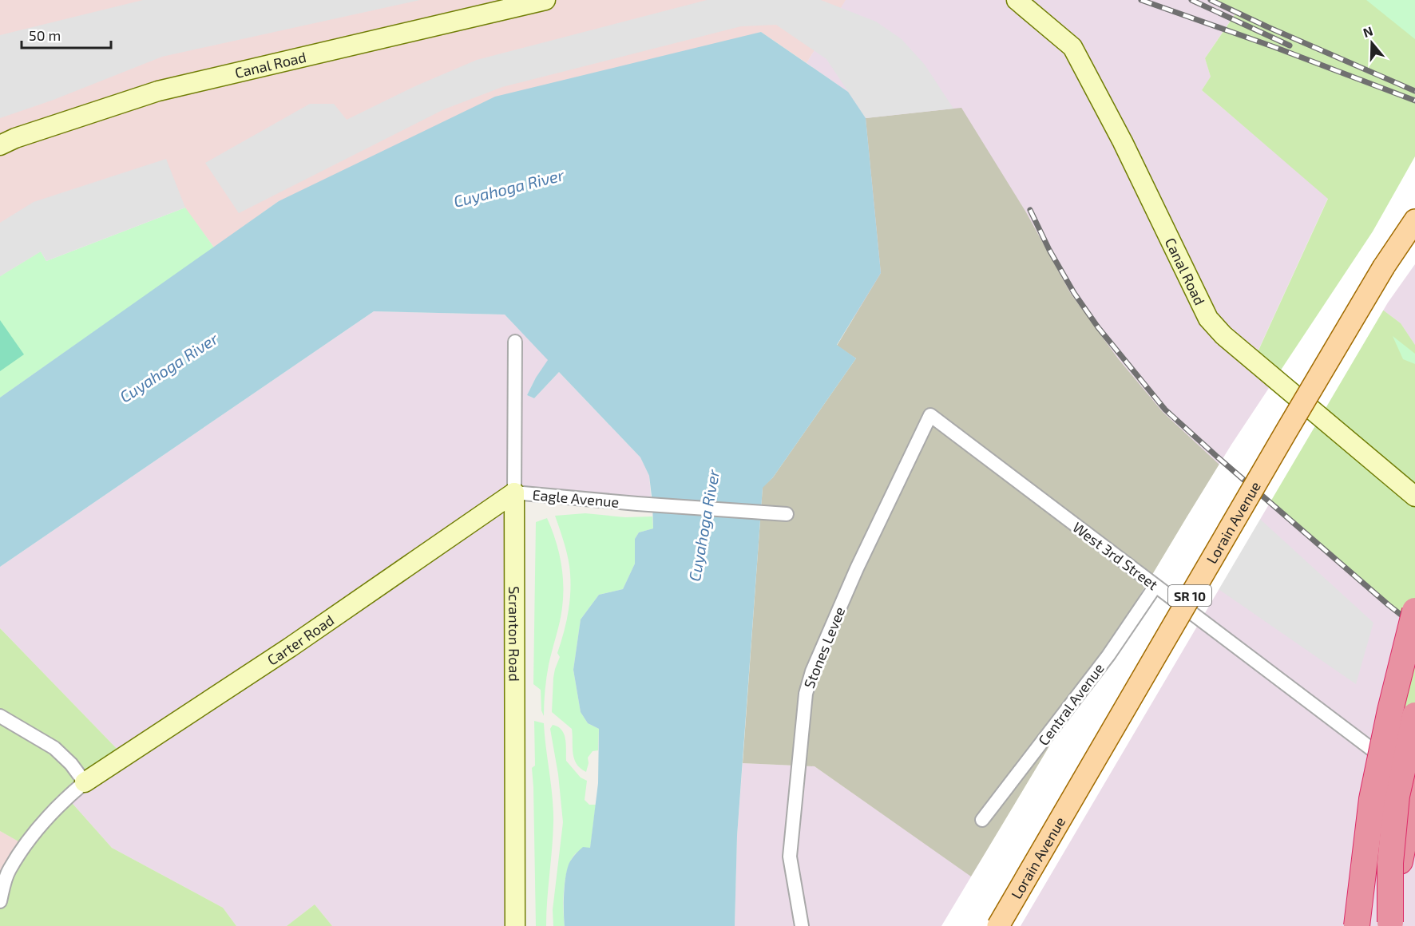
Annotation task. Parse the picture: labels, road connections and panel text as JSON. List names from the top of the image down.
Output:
{
  "streets": {
    "main road": ["Lorain Avenue", "SR 10"],
    "street": [
      "Canal Road",
      "Eagle Avenue",
      "West 3rd Street",
      "Scranton Road",
      "Carter Road",
      "Stones Levee",
      "Central Avenue"
    ]
  },
  "crossings": [
    ["Eagle Avenue", "Scranton Road"],
    ["Eagle Avenue", "Carter Road"],
    ["West 3rd Street", "Stones Levee"],
    ["West 3rd Street", "Central Avenue"],
    ["Scranton Road", "Carter Road"]
  ],
  "water": ["Cuyahoga River"],
  "scale_bar": "50 m",
  "north": "top"
}
